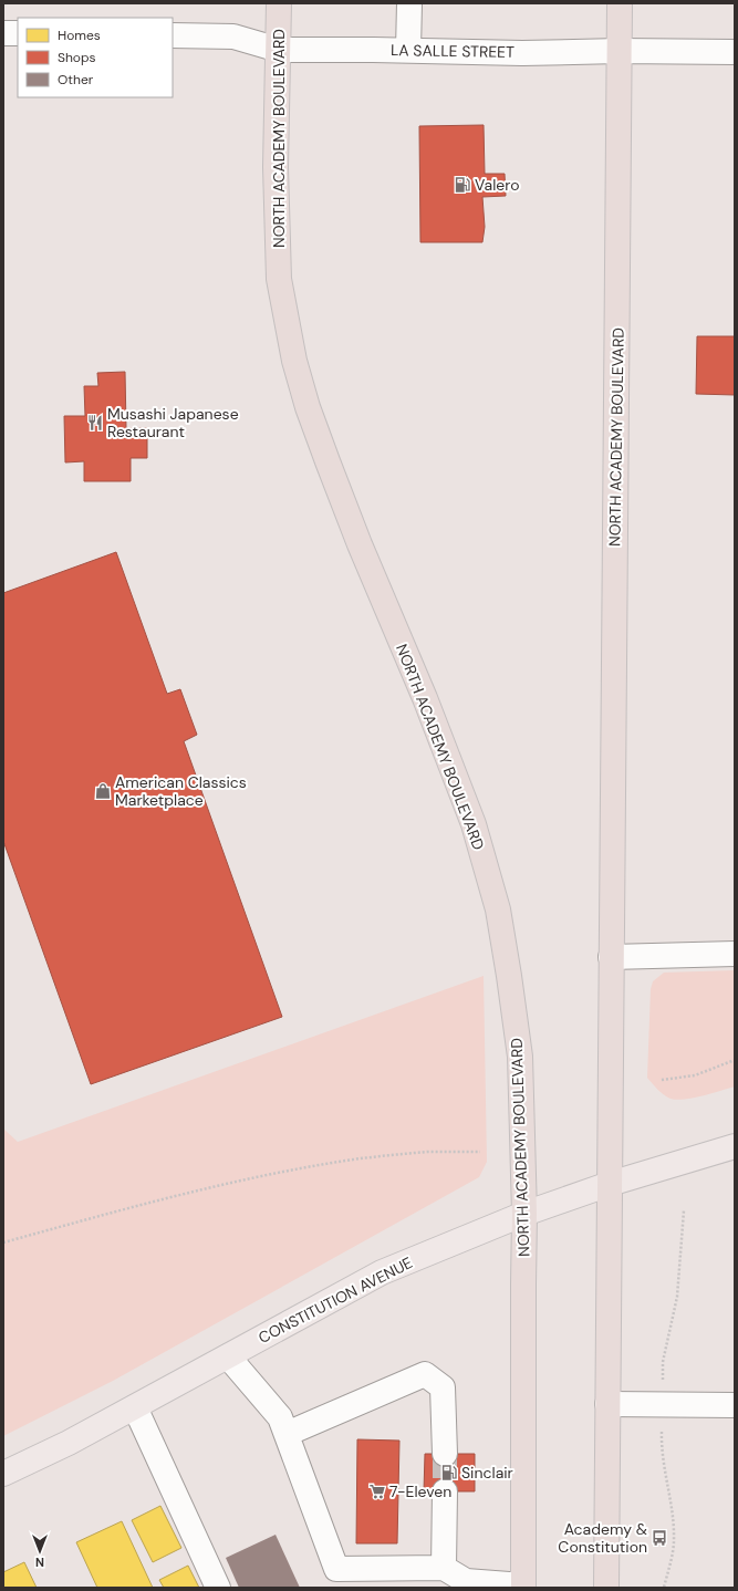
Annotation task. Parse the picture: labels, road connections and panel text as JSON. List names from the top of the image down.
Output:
{
  "streets": {
    "highway": ["NORTH ACADEMY BOULEVARD"],
    "main road": ["CONSTITUTION AVENUE"],
    "street": ["LA SALLE STREET"]
  },
  "crossings": [
    ["LA SALLE STREET", "NORTH ACADEMY BOULEVARD"],
    ["NORTH ACADEMY BOULEVARD", "CONSTITUTION AVENUE"]
  ],
  "places": {
    "fuel station": ["Valero", "Sinclair"],
    "restaurant": ["Musashi Japanese Restaurant"],
    "shop": ["American Classics Marketplace"],
    "supermarket": ["7-Eleven"],
    "bus stop": ["Academy & Constitution"]
  },
  "legend": ["Homes", "Shops", "Other"],
  "north": "bottom"
}
